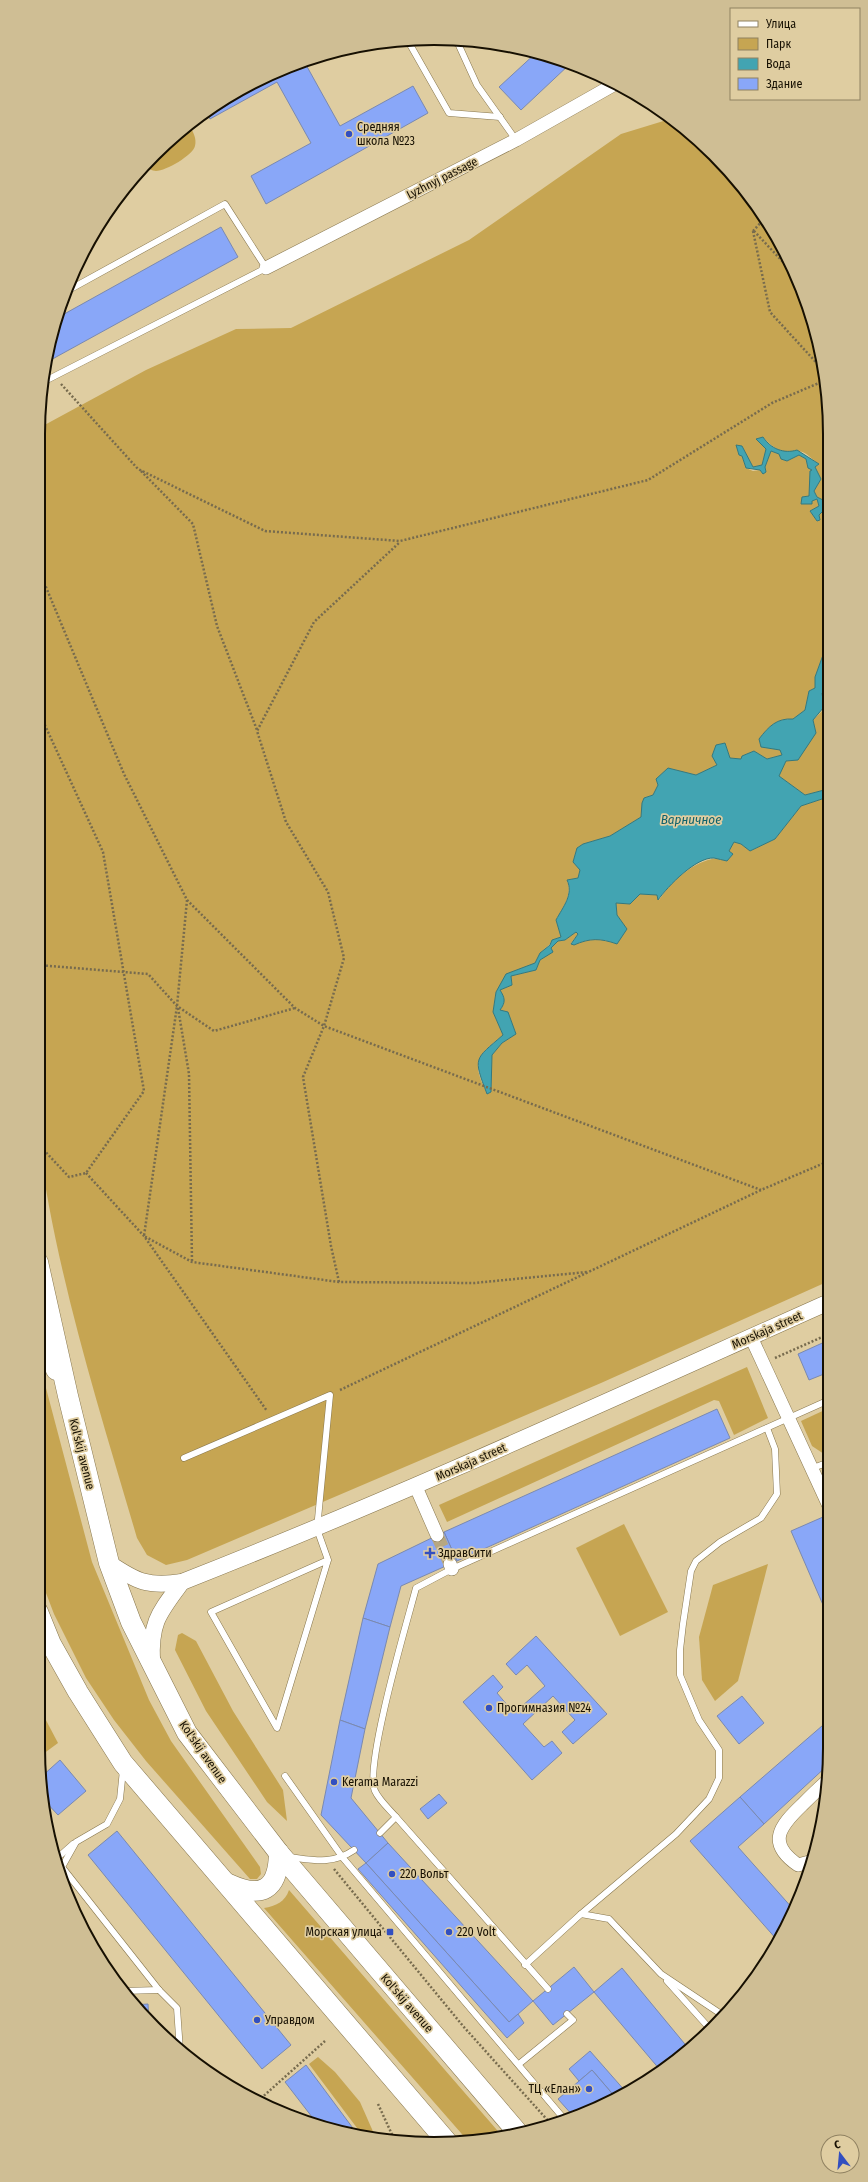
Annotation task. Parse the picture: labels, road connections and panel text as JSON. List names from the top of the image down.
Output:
{
  "streets": {
    "main road": ["Kol'skij avenue"],
    "street": ["Lyzhnyj passage", "Morskaja street"]
  },
  "crossings": [
    ["Morskaja street", "Kol'skij avenue"]
  ],
  "water": ["Варничное"],
  "places": {
    "other": [
      "Средняя школа №23",
      "Прогимназия №24",
      "Kerama Marazzi",
      "220 Вольт",
      "220 Volt",
      "Управдом",
      "ТЦ «Елан»"
    ],
    "health": ["ЗдравСити"],
    "transit": ["Морская улица"]
  },
  "legend": [
    "Улица",
    "Парк",
    "Вода",
    "Здание"
  ],
  "north": "top"
}
